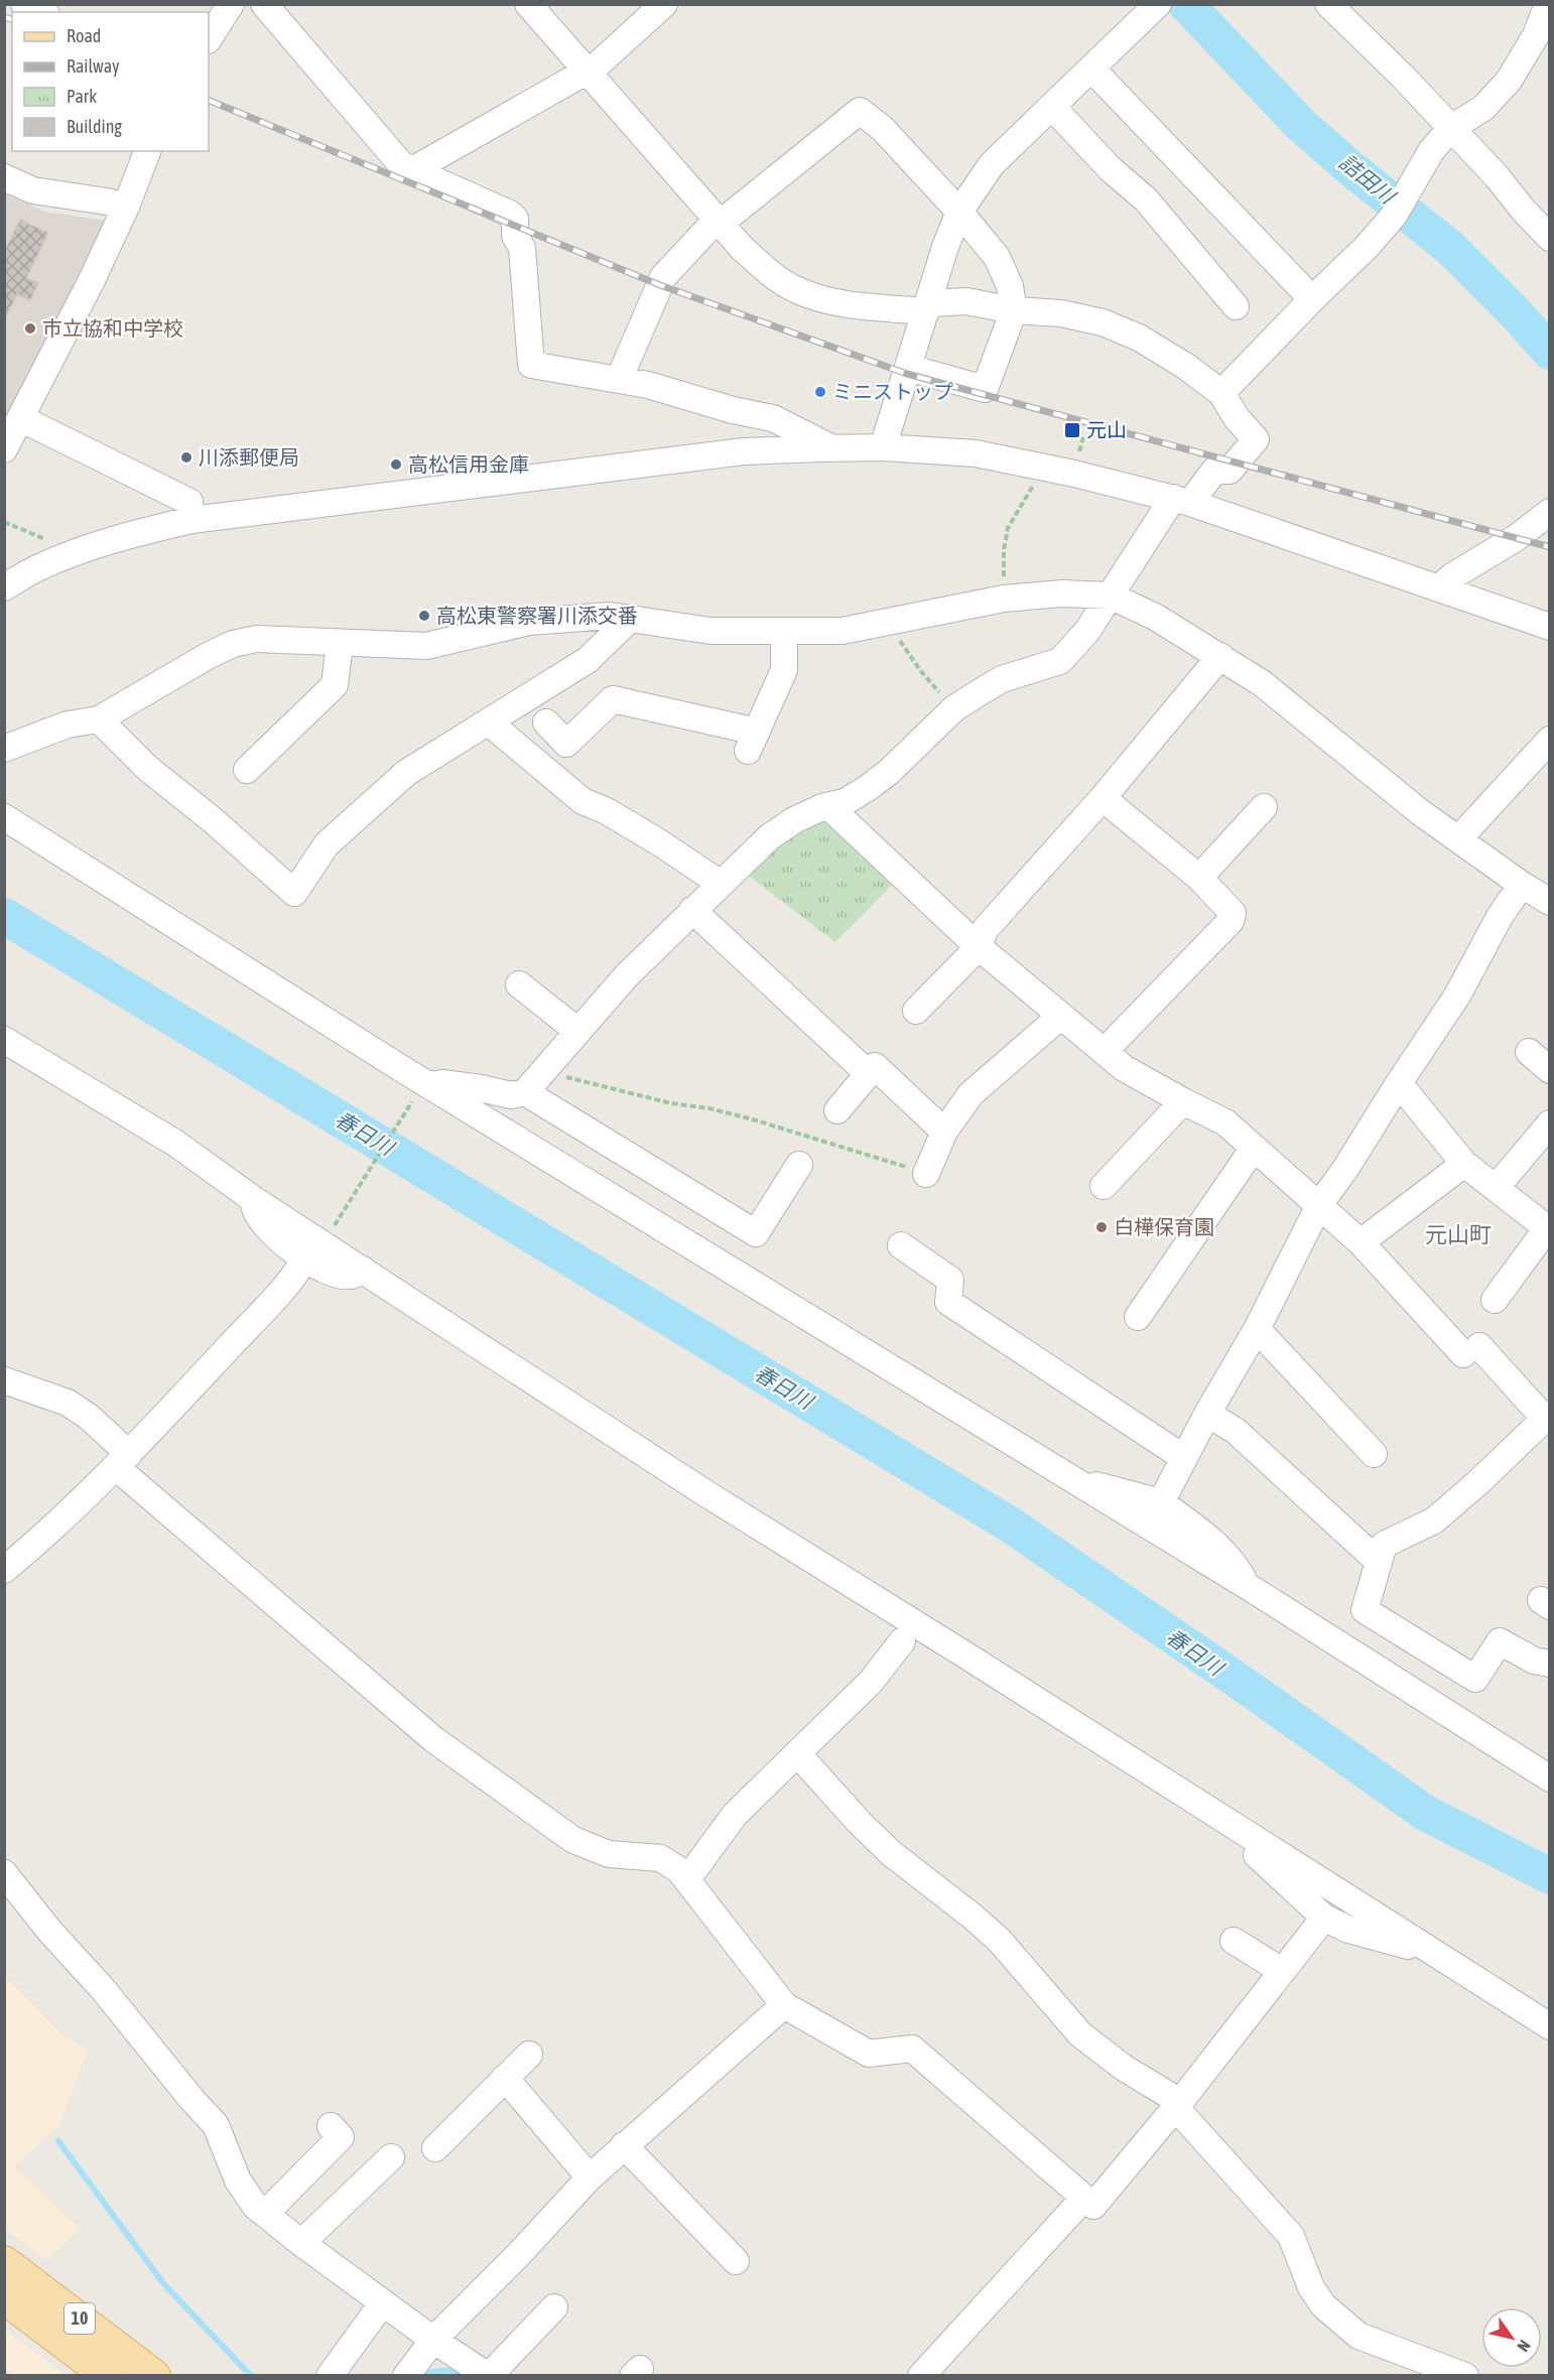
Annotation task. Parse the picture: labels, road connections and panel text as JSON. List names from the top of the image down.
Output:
{
  "streets": {
    "main road": ["10"]
  },
  "districts": ["元山町"],
  "water": ["詰田川", "春日川"],
  "places": {
    "other": [
      "市立協和中学校",
      "ミニストップ",
      "川添郵便局",
      "高松信用金庫",
      "高松東警察署川添交番",
      "白樺保育園"
    ],
    "transit": ["元山"]
  },
  "legend": [
    "Road",
    "Railway",
    "Park",
    "Building"
  ],
  "north": "bottom right"
}
